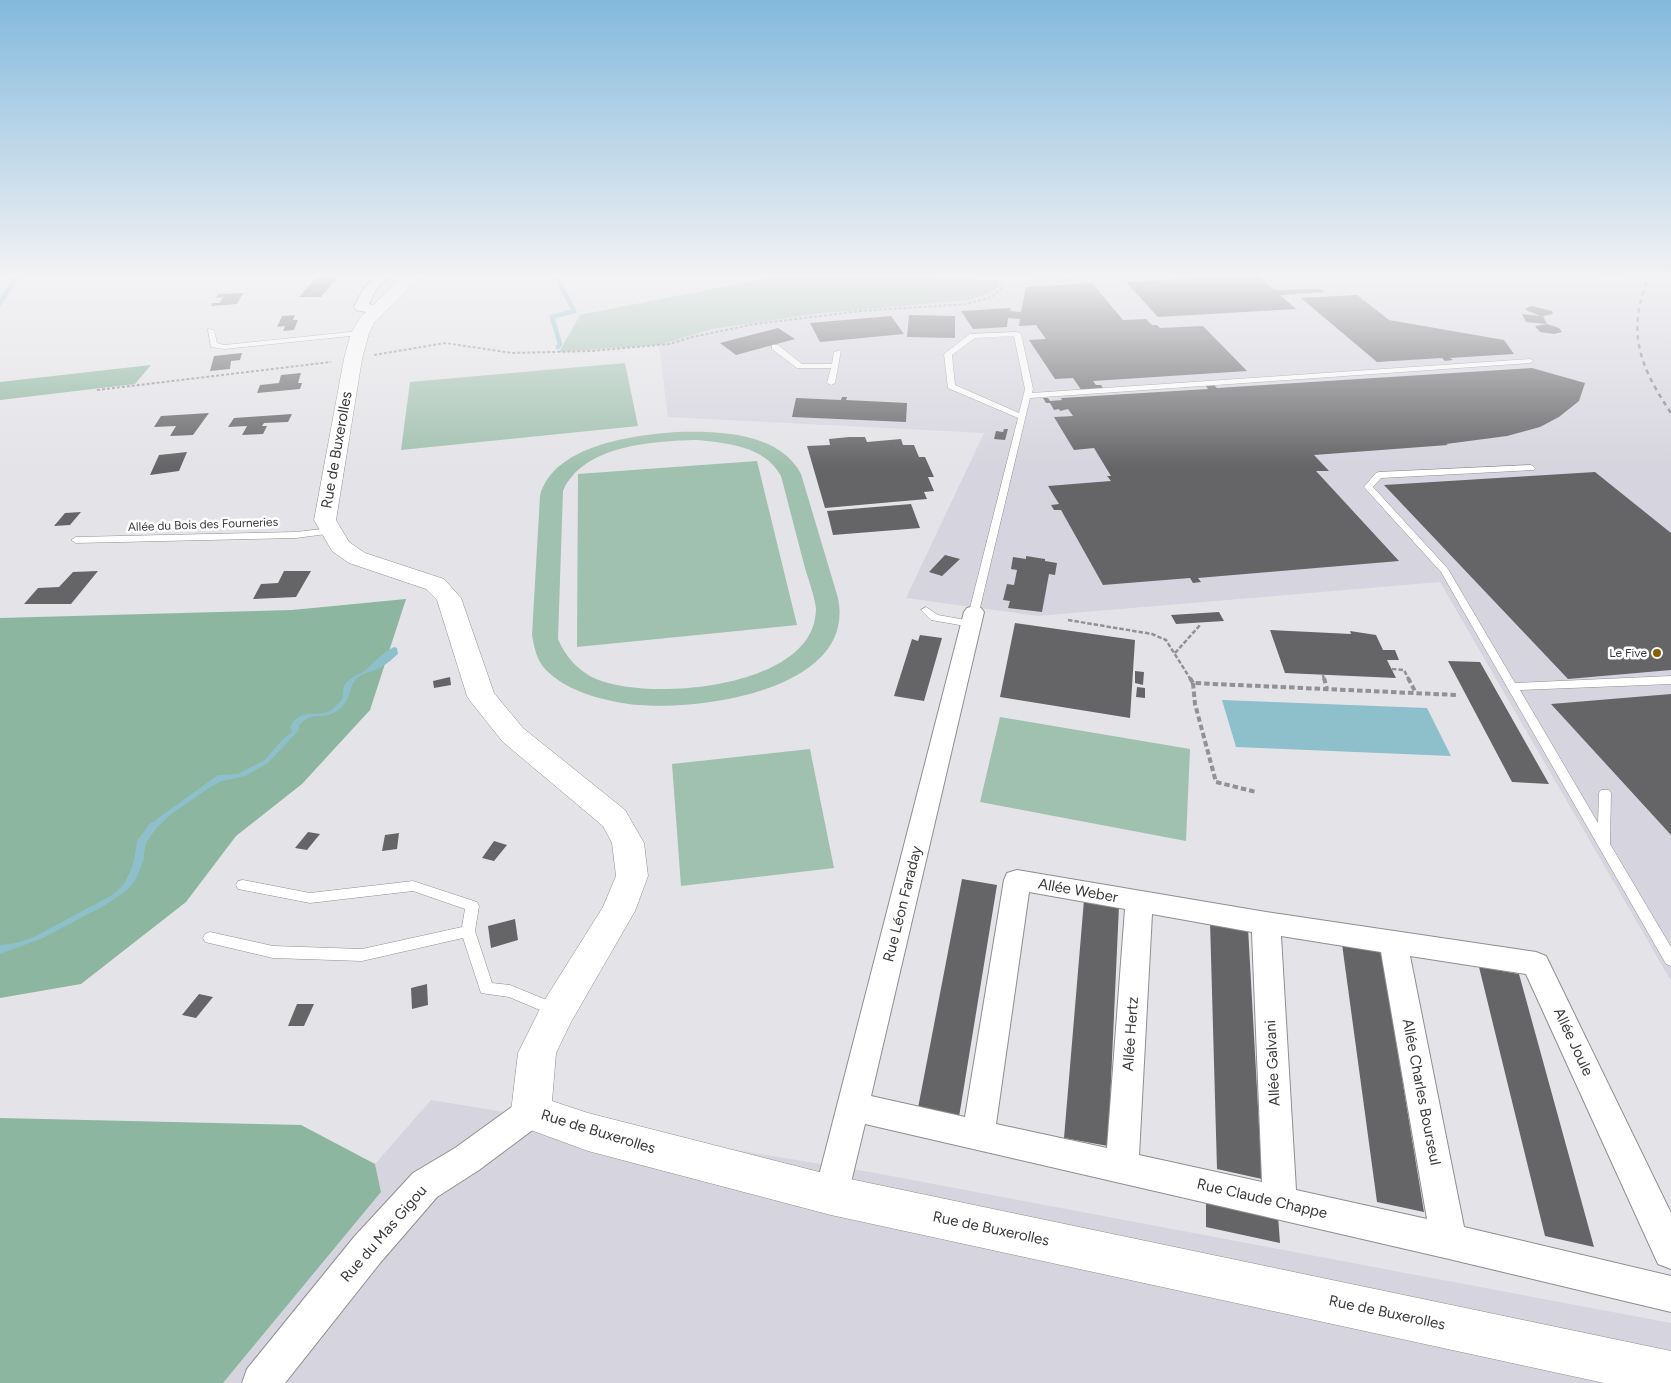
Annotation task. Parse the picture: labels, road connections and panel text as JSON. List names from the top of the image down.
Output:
{
  "streets": {
    "street": [
      "Rue de Buxerolles",
      "Allée Weber",
      "Rue Léon Faraday",
      "Allée Hertz",
      "Allée Joule",
      "Allée Galvani",
      "Allée Charles Bourseul",
      "Rue Claude Chappe",
      "Rue du Mas Gigou"
    ],
    "lane": ["Allée du Bois des Fourneries"]
  },
  "crossings": [
    ["Rue de Buxerolles", "Allée du Bois des Fourneries"],
    ["Rue de Buxerolles", "Rue Léon Faraday"],
    ["Rue de Buxerolles", "Rue du Mas Gigou"],
    ["Allée Weber", "Allée Hertz"],
    ["Allée Weber", "Allée Joule"],
    ["Allée Weber", "Allée Galvani"],
    ["Allée Weber", "Allée Charles Bourseul"],
    ["Allée Weber", "Rue Claude Chappe"],
    ["Rue Léon Faraday", "Rue Claude Chappe"],
    ["Allée Hertz", "Rue Claude Chappe"],
    ["Allée Joule", "Allée Charles Bourseul"],
    ["Allée Galvani", "Rue Claude Chappe"],
    ["Allée Charles Bourseul", "Rue Claude Chappe"]
  ],
  "places": ["Le Five"]
}
